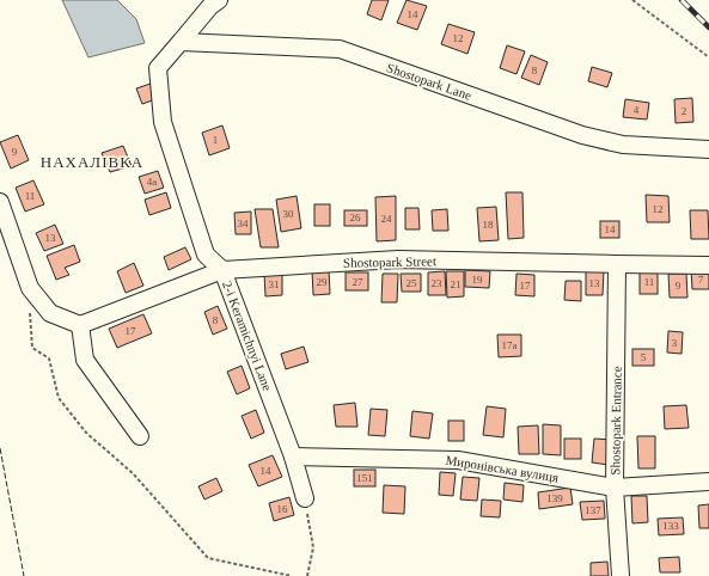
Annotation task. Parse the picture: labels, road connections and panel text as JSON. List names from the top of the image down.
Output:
{
  "streets": {
    "street": [
      "Shostopark Lane",
      "Shostopark Street",
      "2-i Keramichnyi Lane",
      "Shostopark Entrance",
      "Миронівська вулиця"
    ]
  },
  "crossings": [
    ["Shostopark Lane", "2-i Keramichnyi Lane"],
    ["Shostopark Street", "2-i Keramichnyi Lane"],
    ["Shostopark Street", "Shostopark Entrance"],
    ["2-i Keramichnyi Lane", "Миронівська вулиця"],
    ["Shostopark Entrance", "Миронівська вулиця"]
  ],
  "districts": ["НАХАЛІВКА"],
  "house_numbers": [
    "14",
    "12",
    "8",
    "4",
    "2",
    "1",
    "9",
    "4а",
    "11",
    "12",
    "30",
    "26",
    "24",
    "34",
    "18",
    "14",
    "13",
    "19",
    "7",
    "29",
    "27",
    "11",
    "25",
    "23",
    "13",
    "31",
    "21",
    "17",
    "9",
    "8",
    "17",
    "3",
    "17а",
    "5",
    "14",
    "151",
    "139",
    "16",
    "137",
    "133"
  ]
}
